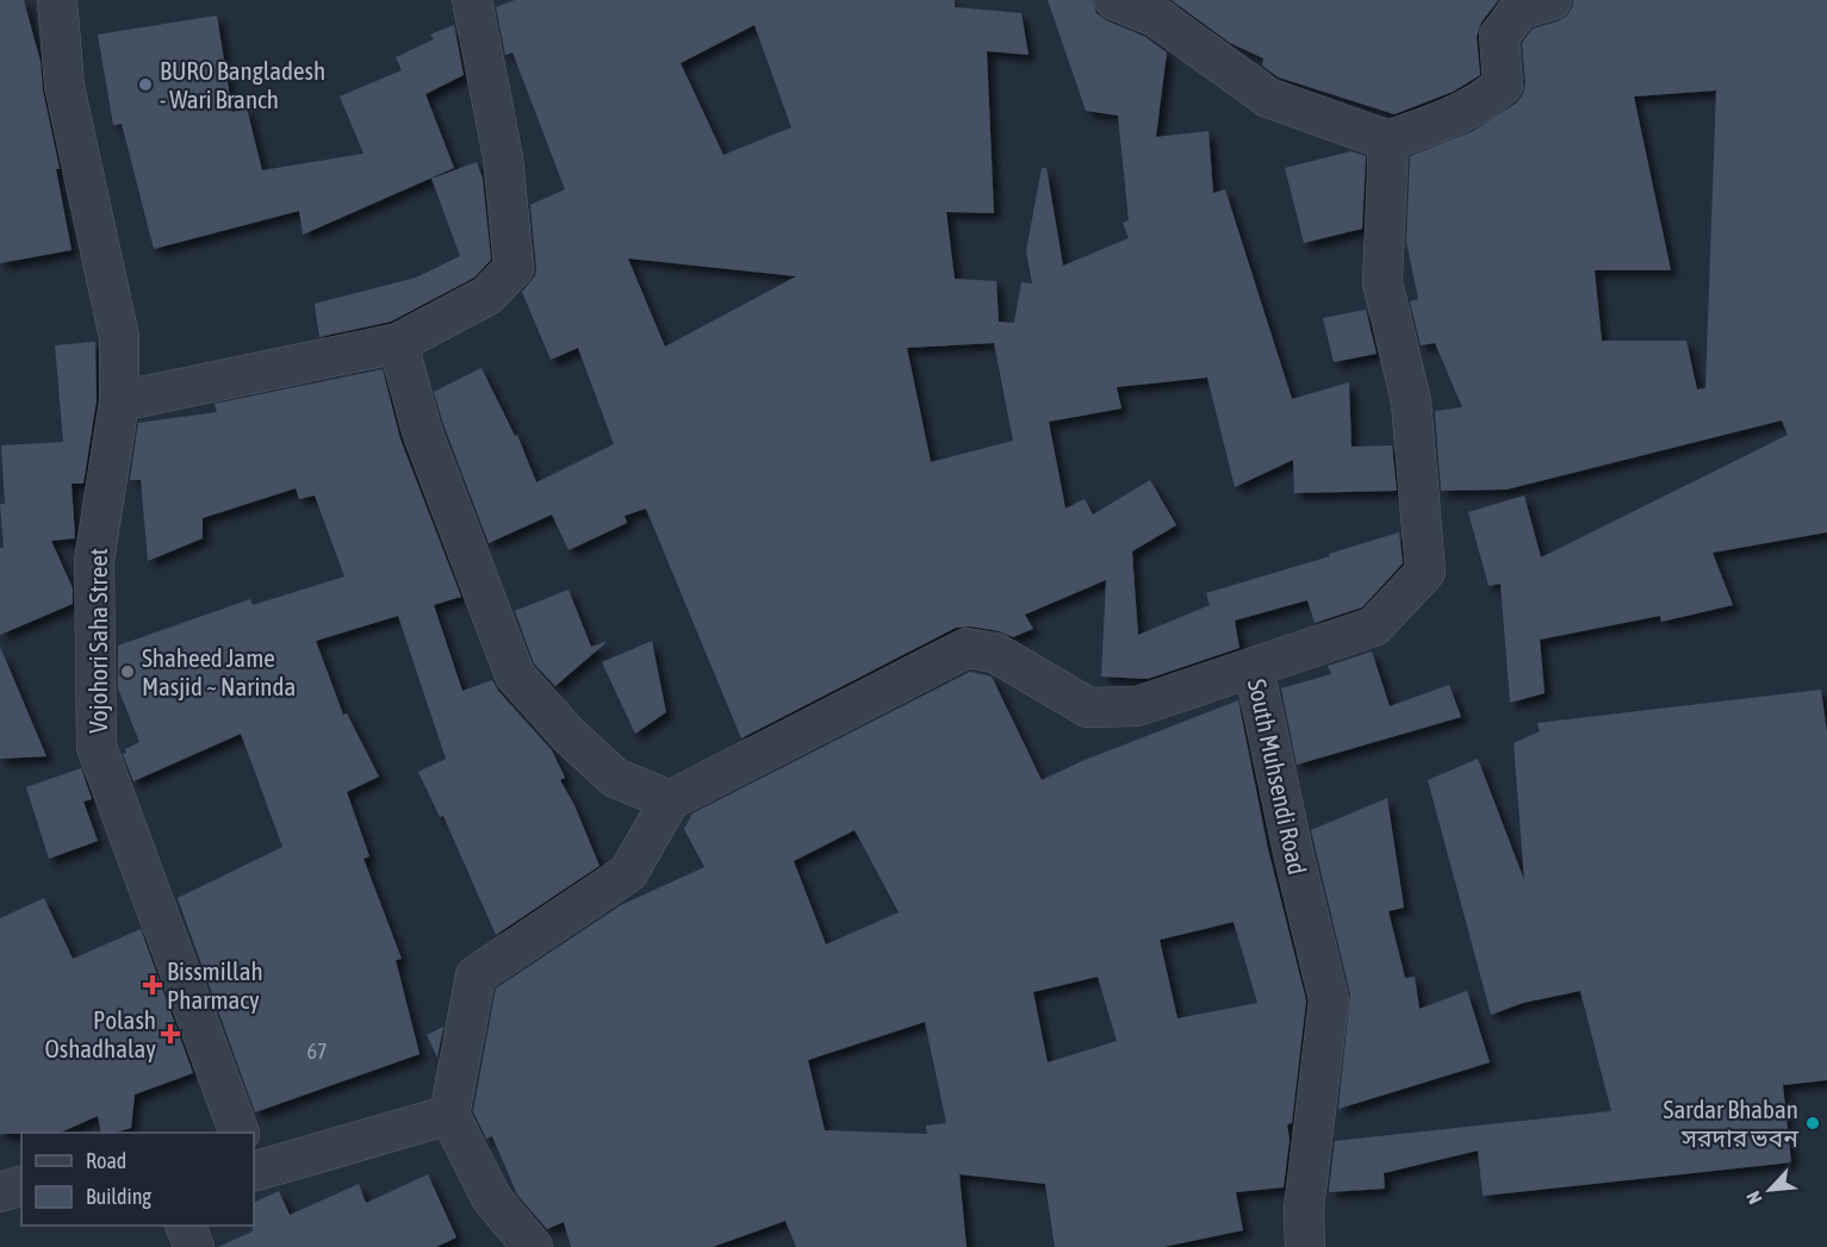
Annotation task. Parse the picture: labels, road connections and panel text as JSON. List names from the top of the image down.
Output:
{
  "streets": {
    "street": ["Vojohori Saha Street", "South Muhsendi Road"]
  },
  "places": {
    "other": ["BURO Bangladesh - Wari Branch", "Shaheed Jame Masjid ~ Narinda", "Sardar Bhaban সরদার ভবন"],
    "health": ["Bissmillah Pharmacy", "Polash Oshadhalay"]
  },
  "house_numbers": ["67"],
  "legend": ["Road", "Building"],
  "north": "bottom left"
}
